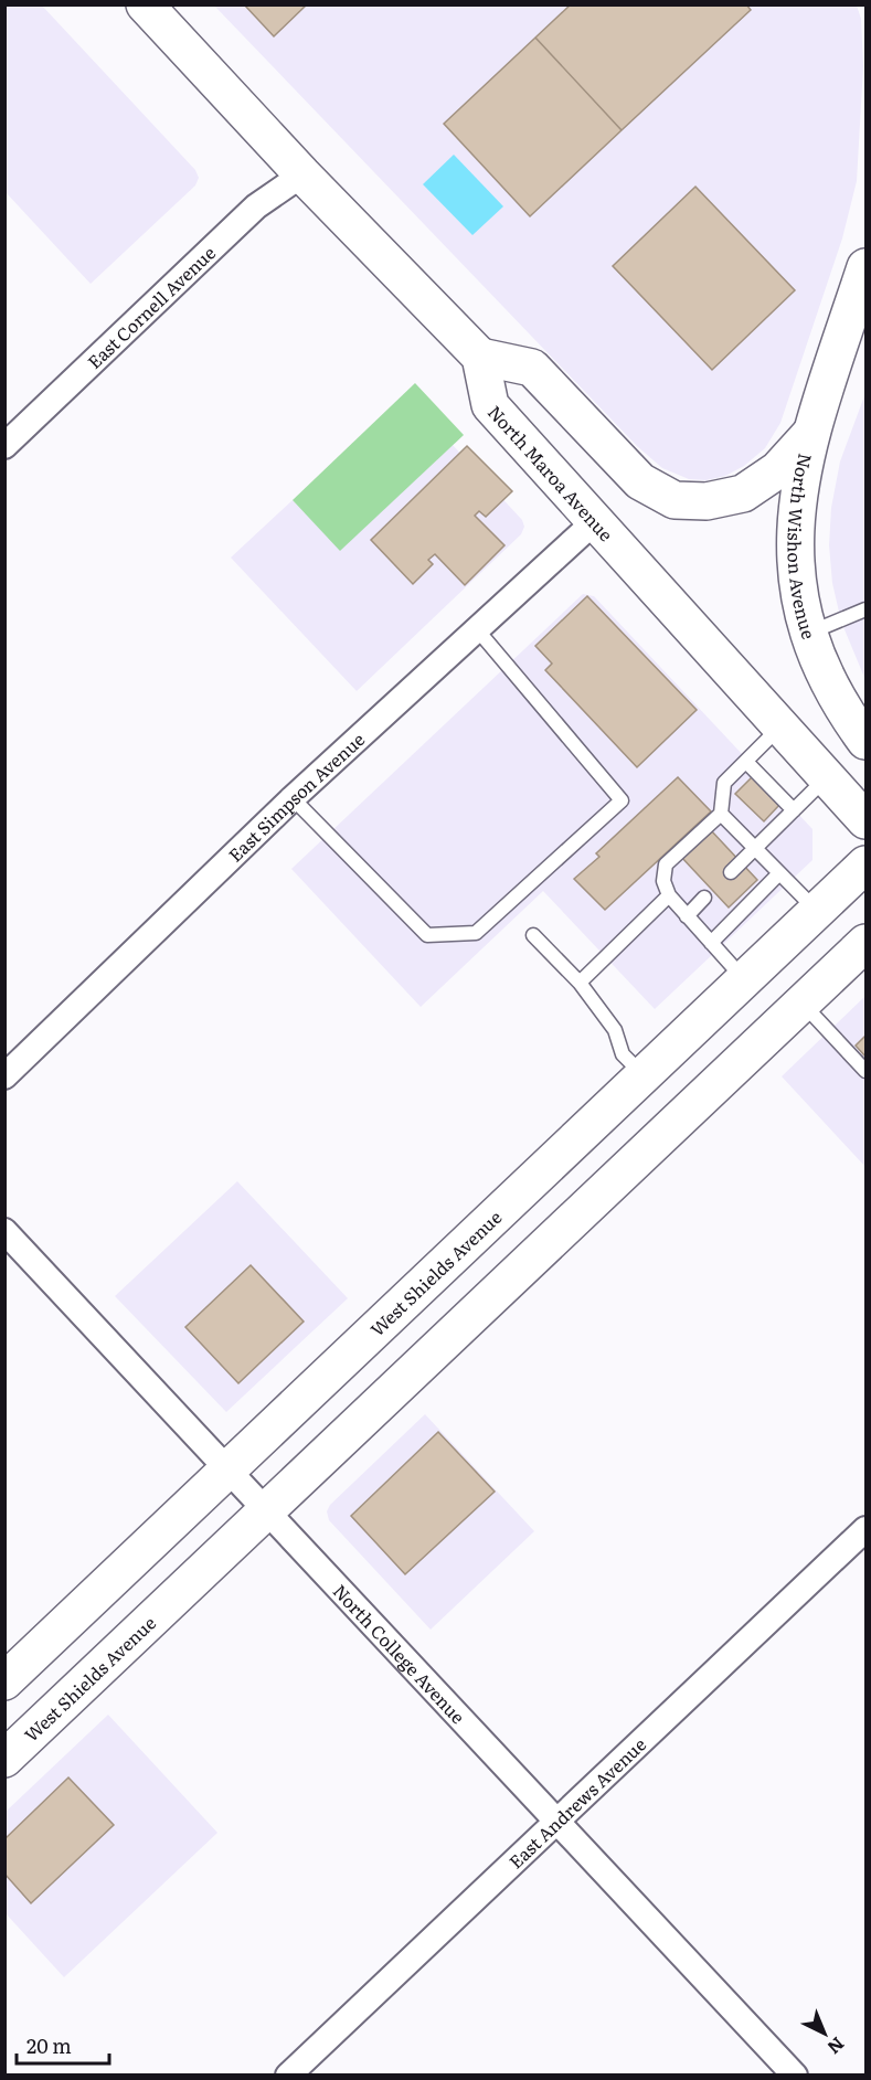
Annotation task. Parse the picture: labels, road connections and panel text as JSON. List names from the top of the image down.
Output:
{
  "streets": {
    "main road": ["North Maroa Avenue", "North Wishon Avenue", "West Shields Avenue"],
    "street": [
      "East Cornell Avenue",
      "East Simpson Avenue",
      "North College Avenue",
      "East Andrews Avenue"
    ]
  },
  "crossings": [
    ["North Maroa Avenue", "East Simpson Avenue"],
    ["West Shields Avenue", "North College Avenue"],
    ["North College Avenue", "East Andrews Avenue"]
  ],
  "scale_bar": "20 m",
  "north": "bottom right"
}
